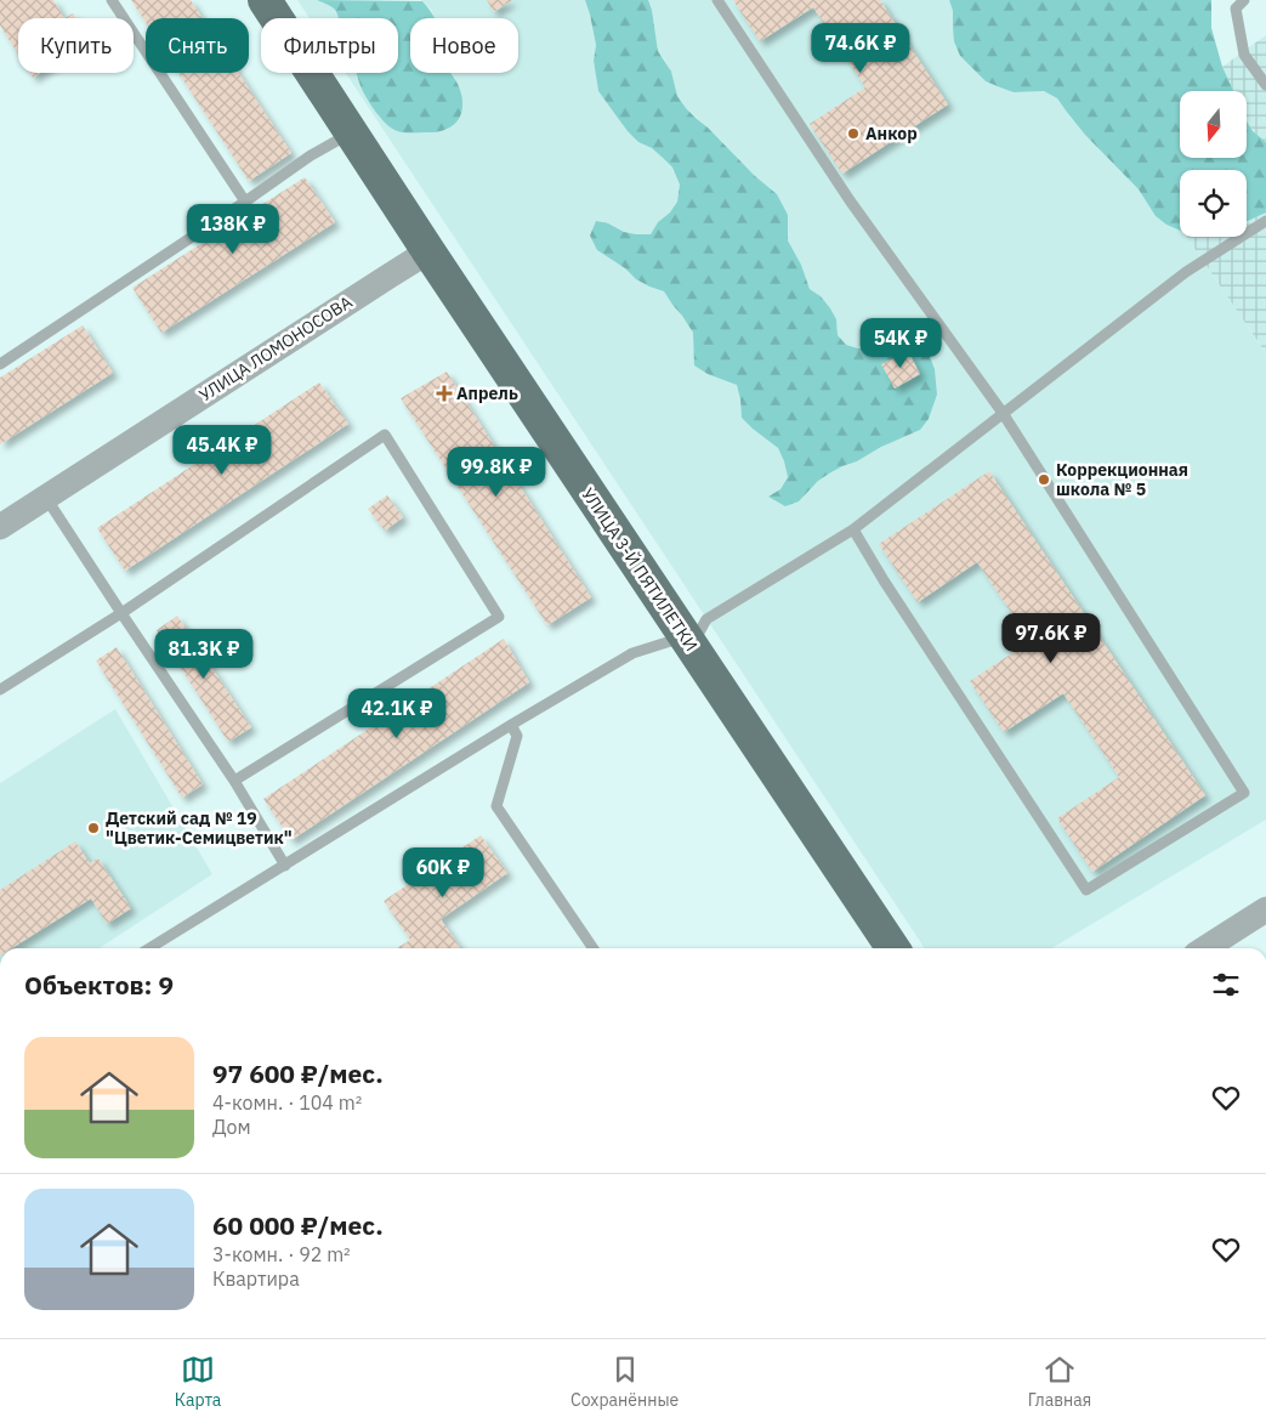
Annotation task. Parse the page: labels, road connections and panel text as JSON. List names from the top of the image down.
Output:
{
  "streets": {
    "main road": ["УЛИЦА 3-Й ПЯТИЛЕТКИ"],
    "street": ["УЛИЦА ЛОМОНОСОВА"]
  },
  "crossings": [
    ["УЛИЦА ЛОМОНОСОВА", "УЛИЦА 3-Й ПЯТИЛЕТКИ"]
  ],
  "places": {
    "other": ["Анкор", "Коррекционная школа № 5", "Детский сад № 19 \"Цветик-Семицветик\""],
    "health": ["Апрель"]
  },
  "north": "bottom",
  "page": {
    "chip": [
      "Купить",
      "Снять",
      "Фильтры",
      "Новое"
    ],
    "price": [
      "74.6K ₽",
      "138K ₽",
      "54K ₽",
      "45.4K ₽",
      "99.8K ₽",
      "97.6K ₽",
      "81.3K ₽",
      "42.1K ₽",
      "60K ₽"
    ],
    "heading": "Объектов: 9",
    "list": [
      {
        "name": "97 600 ₽/мес.",
        "note": "4-комн. · 104 m² · Дом"
      },
      {
        "name": "60 000 ₽/мес.",
        "note": "3-комн. · 92 m² · Квартира"
      }
    ],
    "tabs": ["Карта", "Сохранённые", "Главная"]
  }
}
